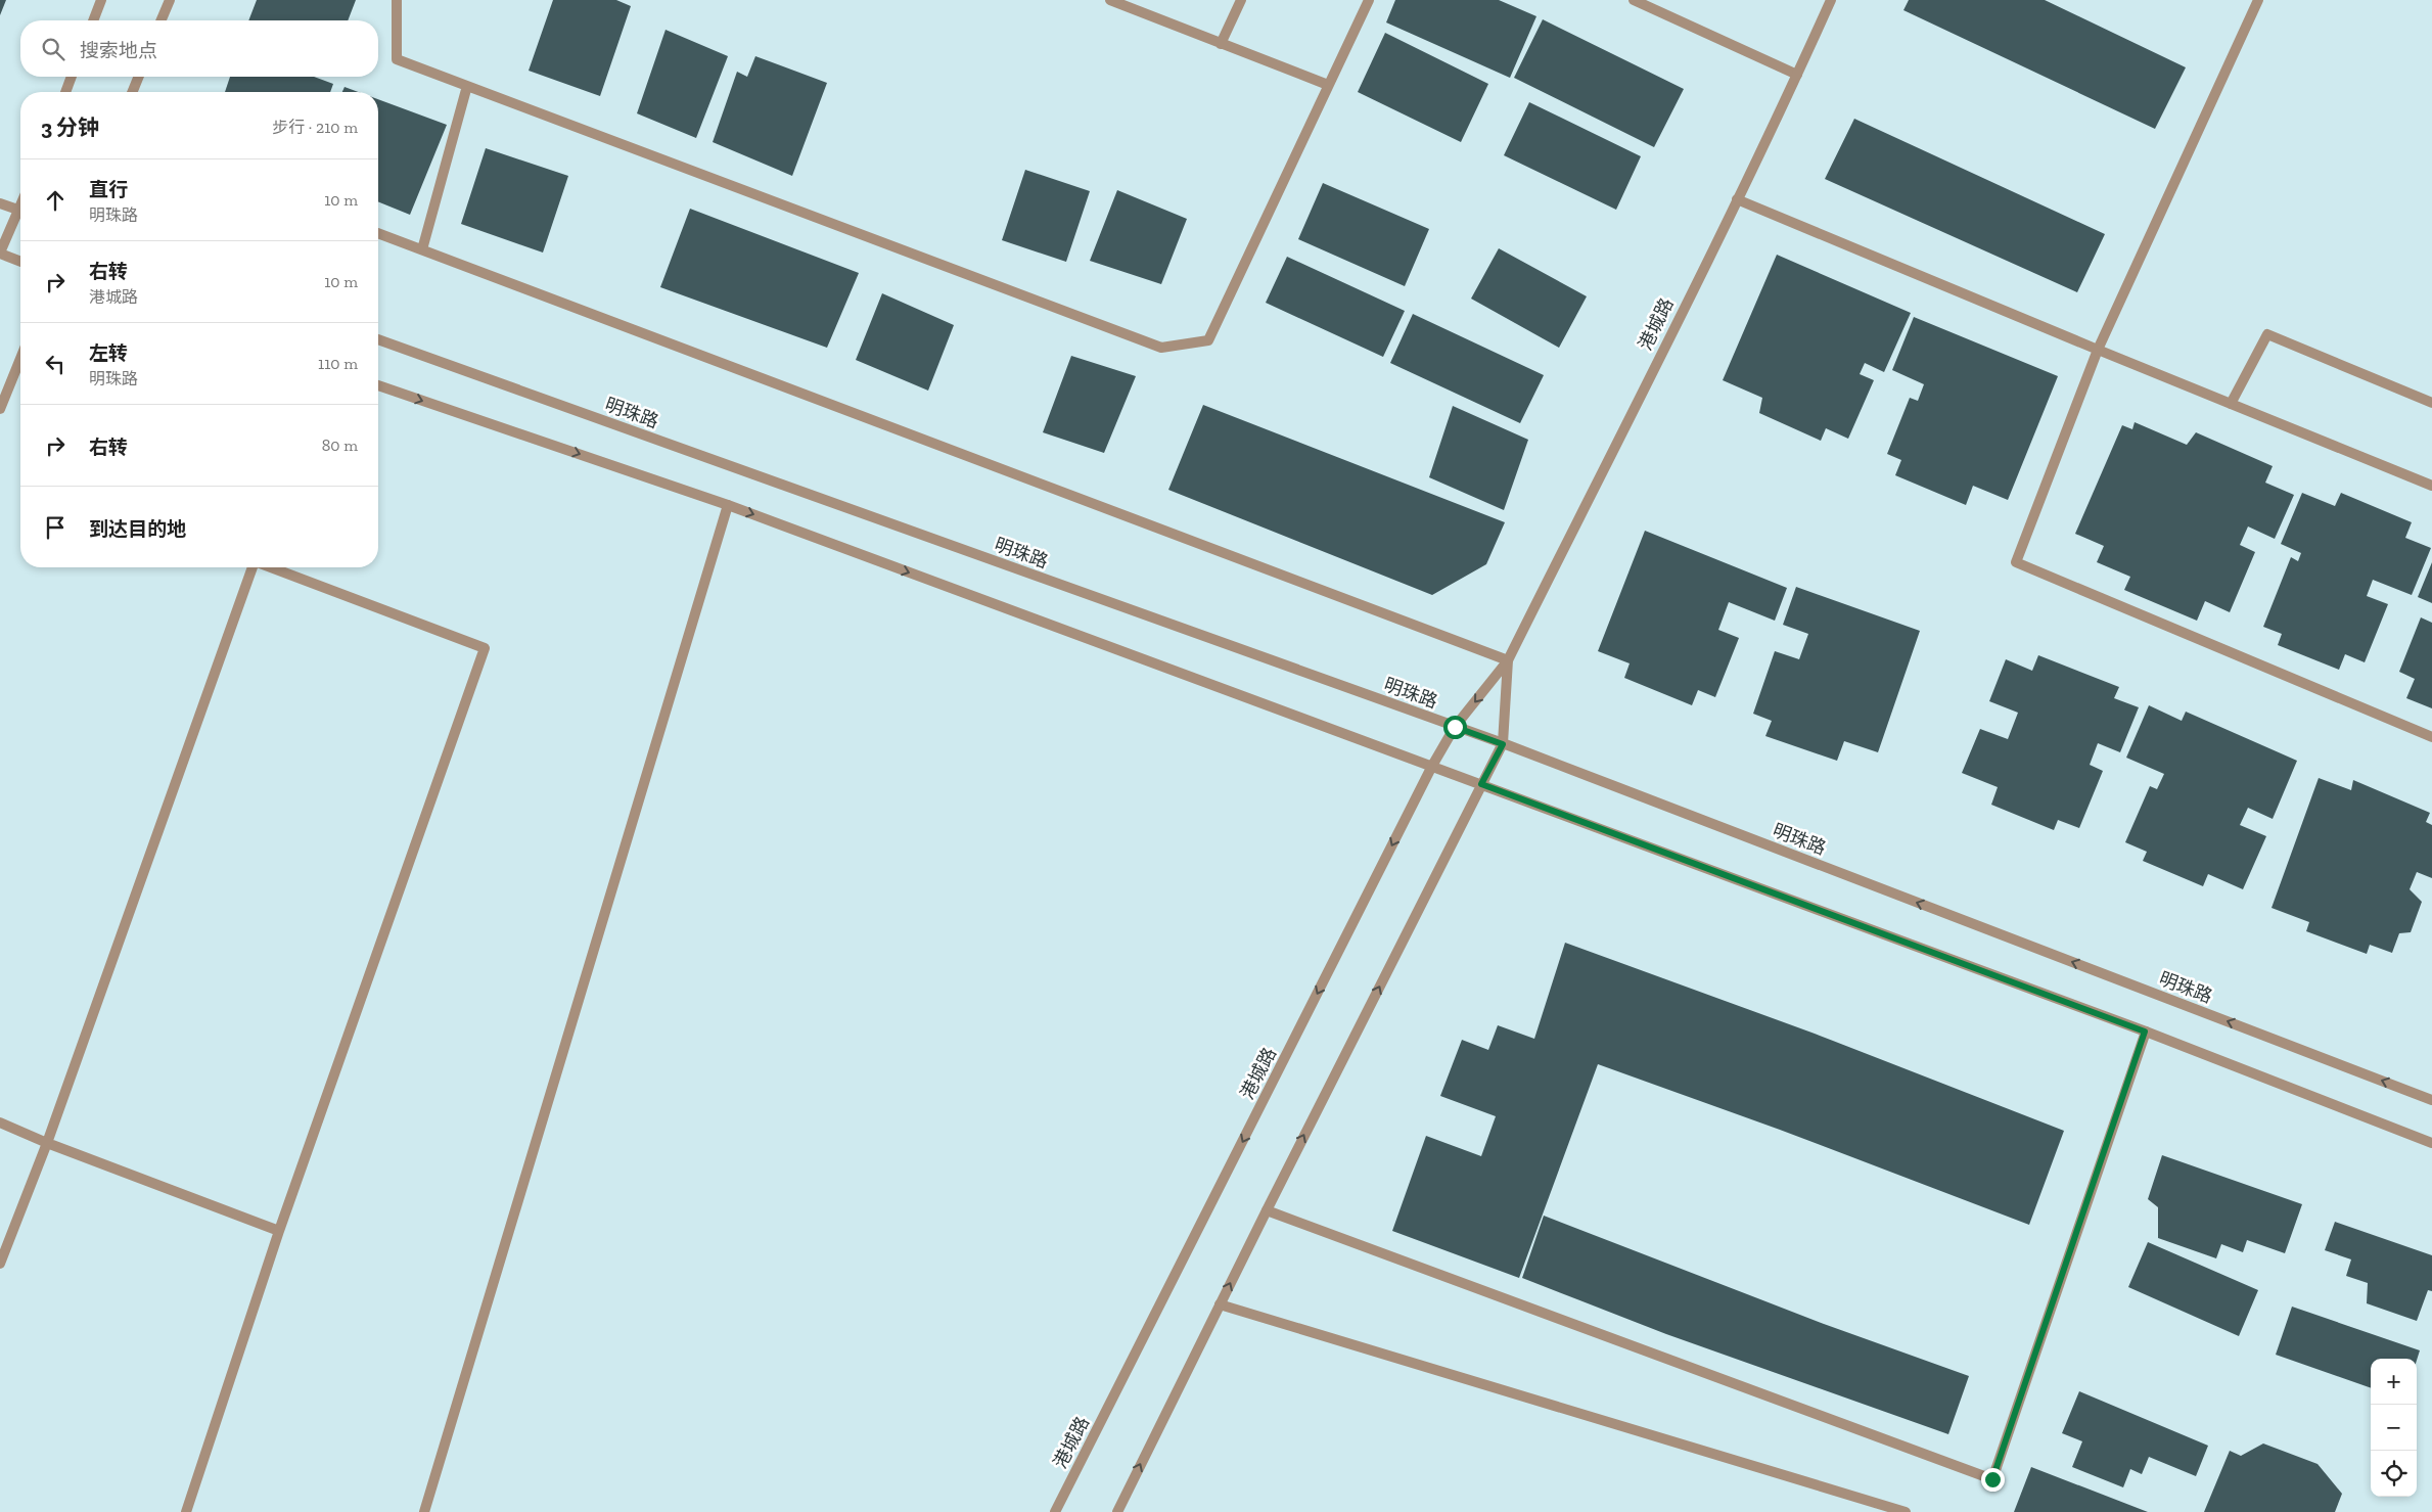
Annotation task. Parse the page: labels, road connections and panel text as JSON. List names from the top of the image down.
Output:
{
  "streets": {
    "street": ["港城路", "明珠路"]
  },
  "crossings": [
    ["港城路", "明珠路"]
  ],
  "page": {
    "search": "搜索地点",
    "heading": ["3 分钟", "步行 · 210 m"],
    "list": [
      ["直行", "明珠路", "10 m"],
      ["右转", "港城路", "10 m"],
      ["左转", "明珠路", "110 m"],
      ["右转", "80 m"],
      "到达目的地"
    ],
    "map_buttons": ["+", "−"]
  }
}
